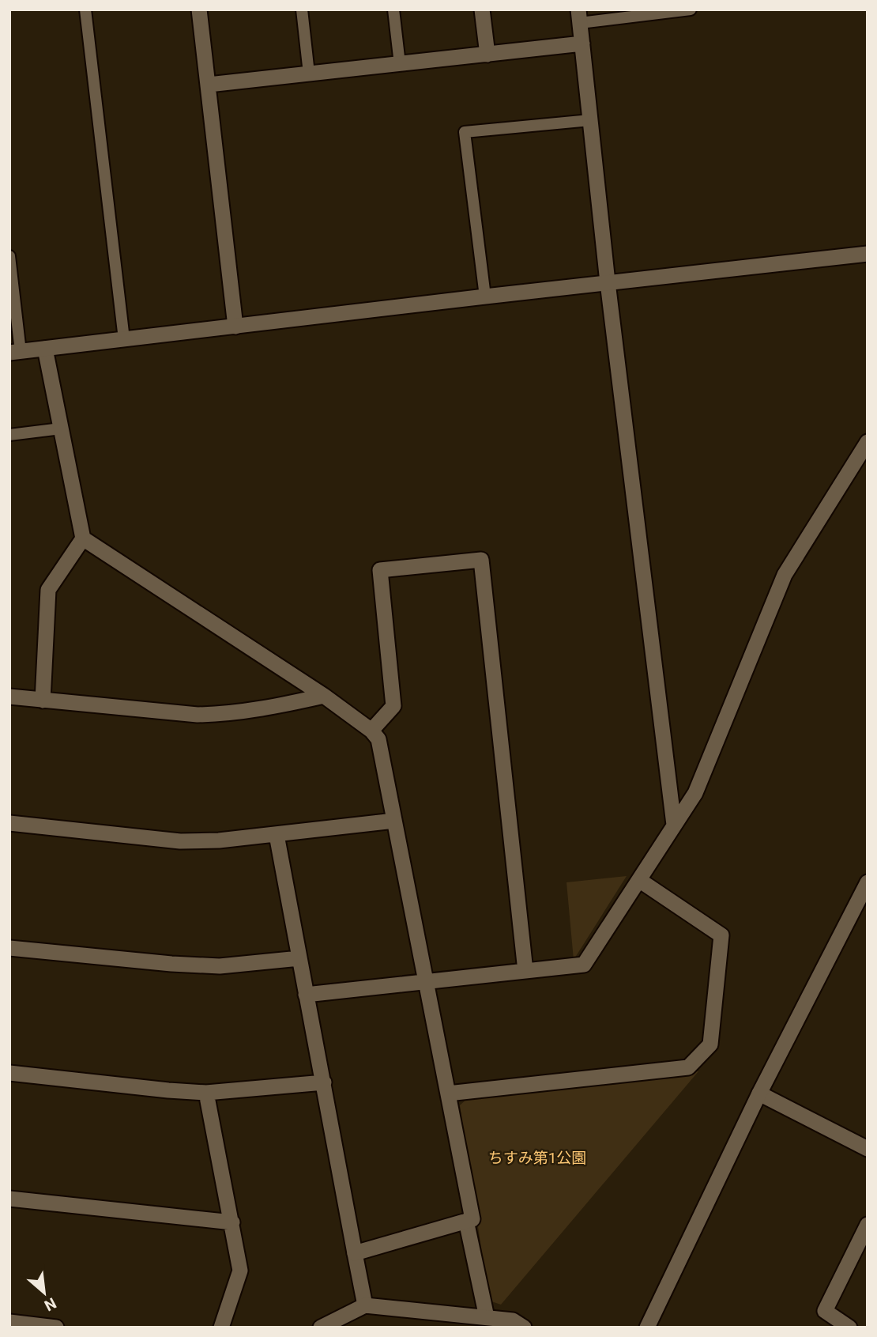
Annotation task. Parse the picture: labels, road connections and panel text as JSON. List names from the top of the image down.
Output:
{
  "parks": ["ちすみ第1公園"],
  "north": "bottom right"
}
